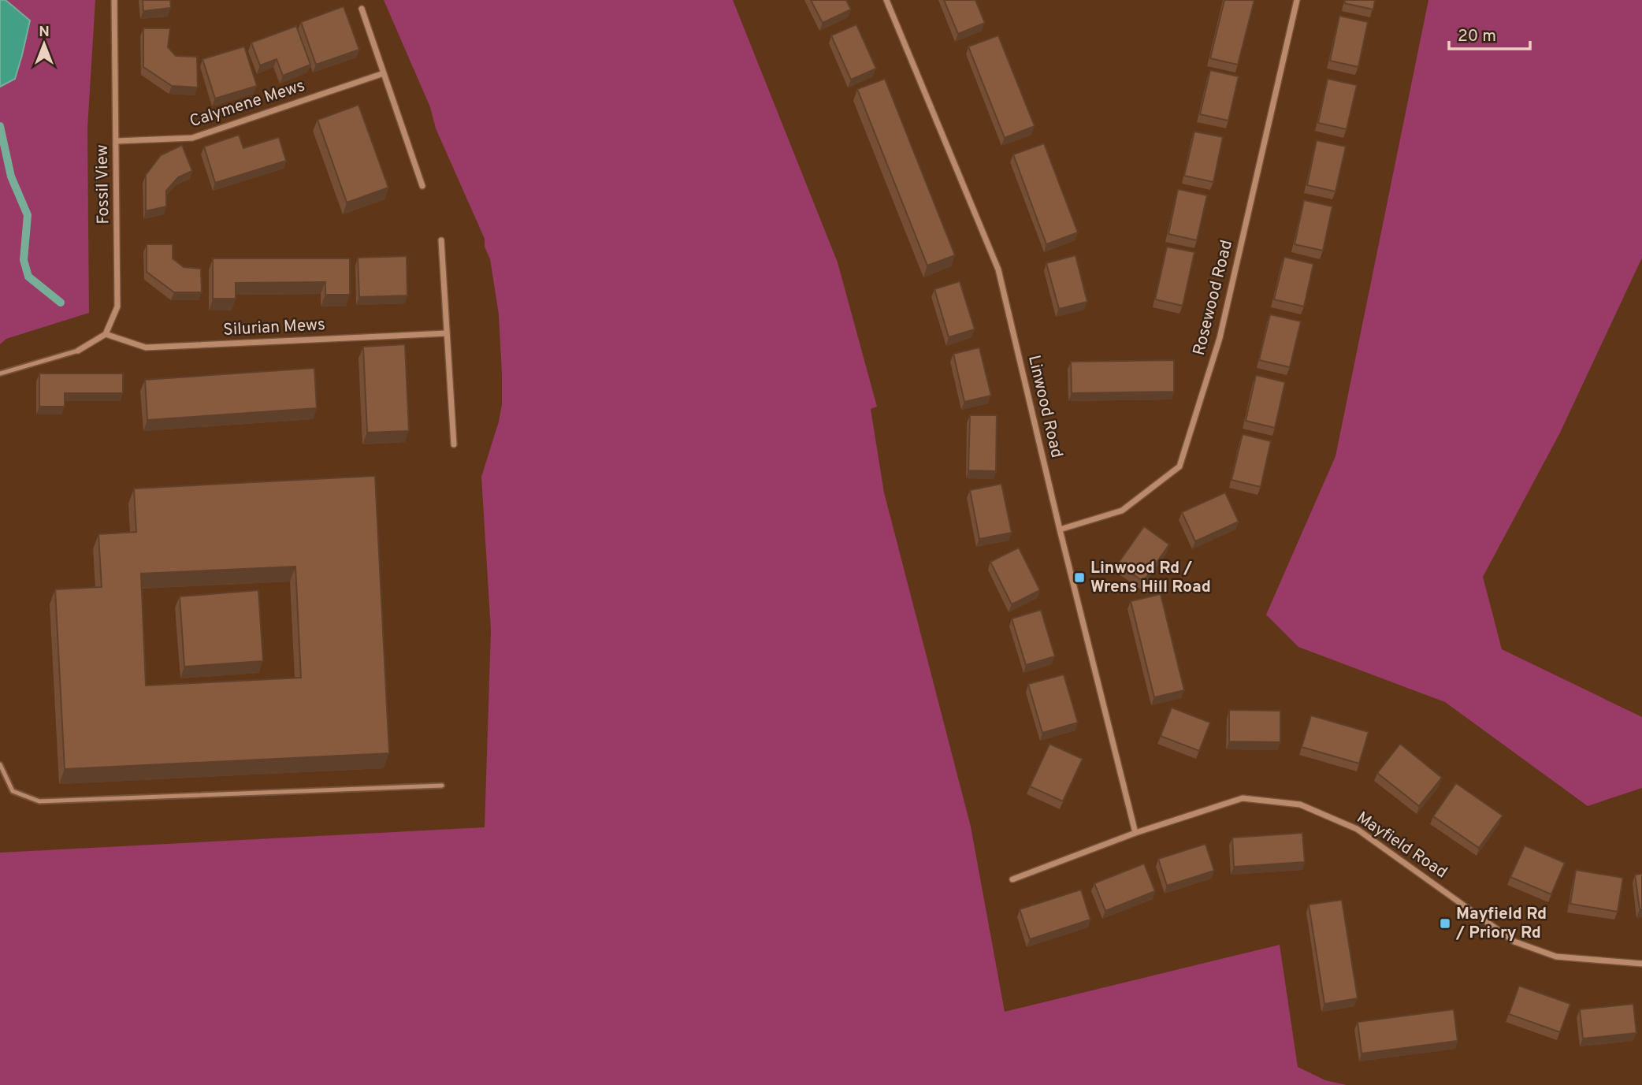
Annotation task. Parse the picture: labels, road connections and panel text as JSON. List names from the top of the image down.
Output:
{
  "streets": {
    "street": [
      "Calymene Mews",
      "Fossil View",
      "Rosewood Road",
      "Silurian Mews",
      "Linwood Road",
      "Mayfield Road"
    ]
  },
  "crossings": [
    ["Calymene Mews", "Fossil View"],
    ["Fossil View", "Silurian Mews"],
    ["Rosewood Road", "Linwood Road"],
    ["Linwood Road", "Mayfield Road"]
  ],
  "places": {
    "transit": ["Linwood Rd / Wrens Hill Road", "Mayfield Rd / Priory Rd"]
  },
  "scale_bar": "20 m",
  "north": "top"
}
